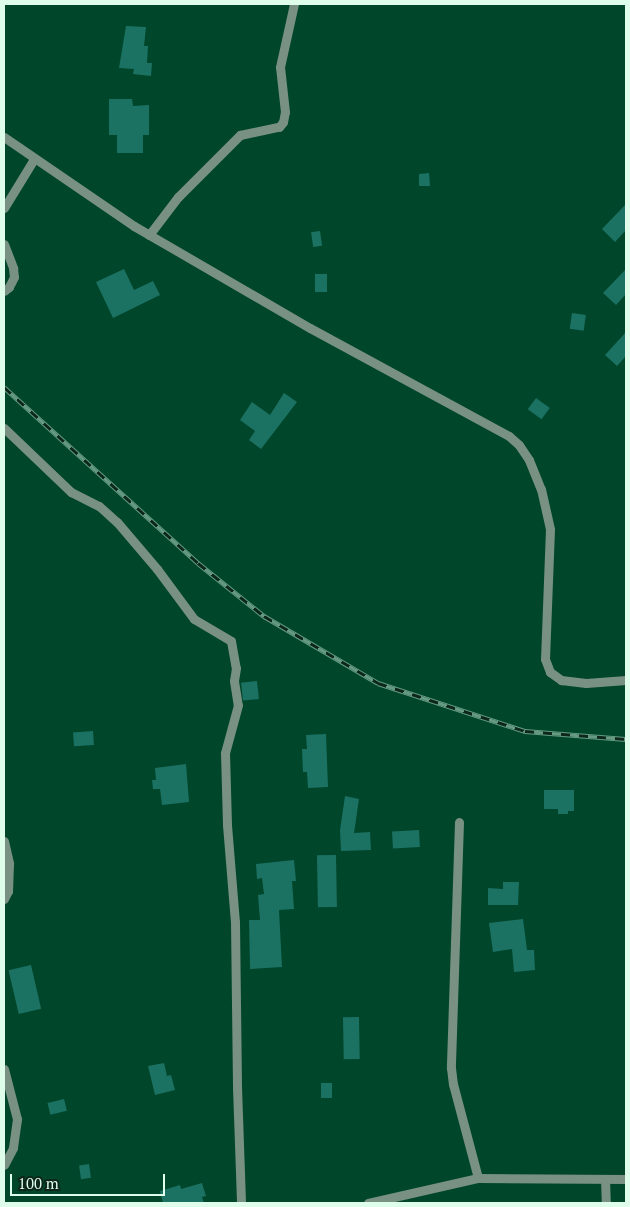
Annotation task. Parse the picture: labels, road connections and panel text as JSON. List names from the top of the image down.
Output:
{
  "scale_bar": "100 m"
}
